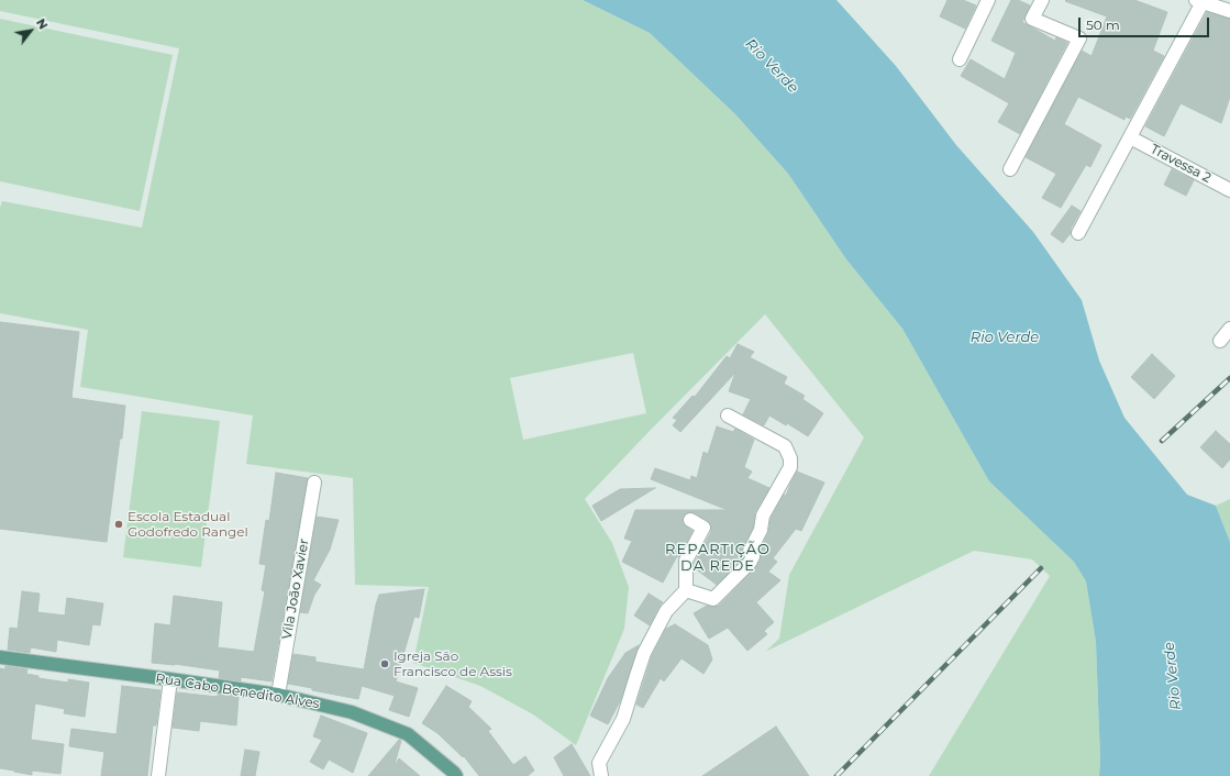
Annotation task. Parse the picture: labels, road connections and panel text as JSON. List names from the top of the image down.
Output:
{
  "streets": {
    "main road": ["Rua Cabo Benedito Alves"],
    "street": ["Travessa 2", "Vila João Xavier"]
  },
  "crossings": [
    ["Vila João Xavier", "Rua Cabo Benedito Alves"]
  ],
  "districts": ["REPARTIÇÃO DA REDE"],
  "water": ["Rio Verde"],
  "places": ["Escola Estadual Godofredo Rangel", "Igreja São Francisco de Assis"],
  "scale_bar": "50 m",
  "north": "top right"
}
